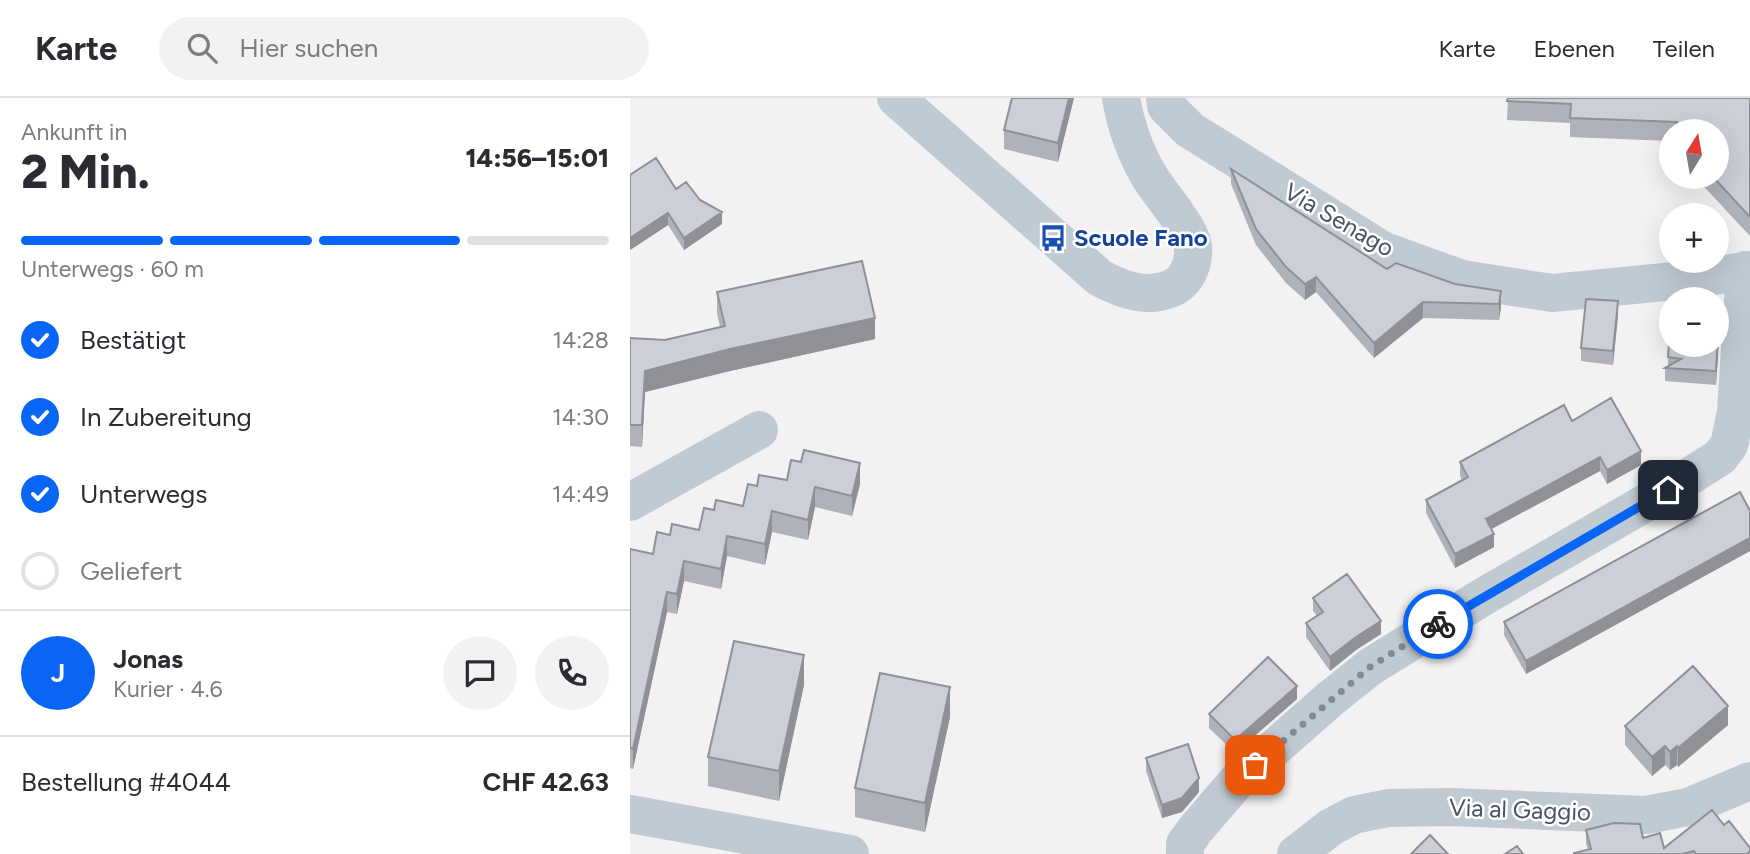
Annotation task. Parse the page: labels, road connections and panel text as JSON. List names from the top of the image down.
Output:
{
  "streets": {
    "street": ["Via Senago", "Via al Gaggio"]
  },
  "places": {
    "bus stop": ["Scuole Fano"]
  },
  "north": "top",
  "page": {
    "header": "Karte",
    "search": "Hier suchen",
    "nav": ["Karte", "Ebenen", "Teilen"],
    "heading": ["2 Min.", "Ankunft in", "14:56–15:01"],
    "panel": [
      "Jonas",
      "Kurier · 4.6",
      "Bestellung #4044",
      "CHF 42.63"
    ],
    "map_buttons": ["+", "−"],
    "bar": "Unterwegs · 60 m",
    "list": [
      ["Bestätigt", "14:28"],
      ["In Zubereitung", "14:30"],
      ["Unterwegs", "14:49"],
      "Geliefert"
    ],
    "round": "J"
  }
}
